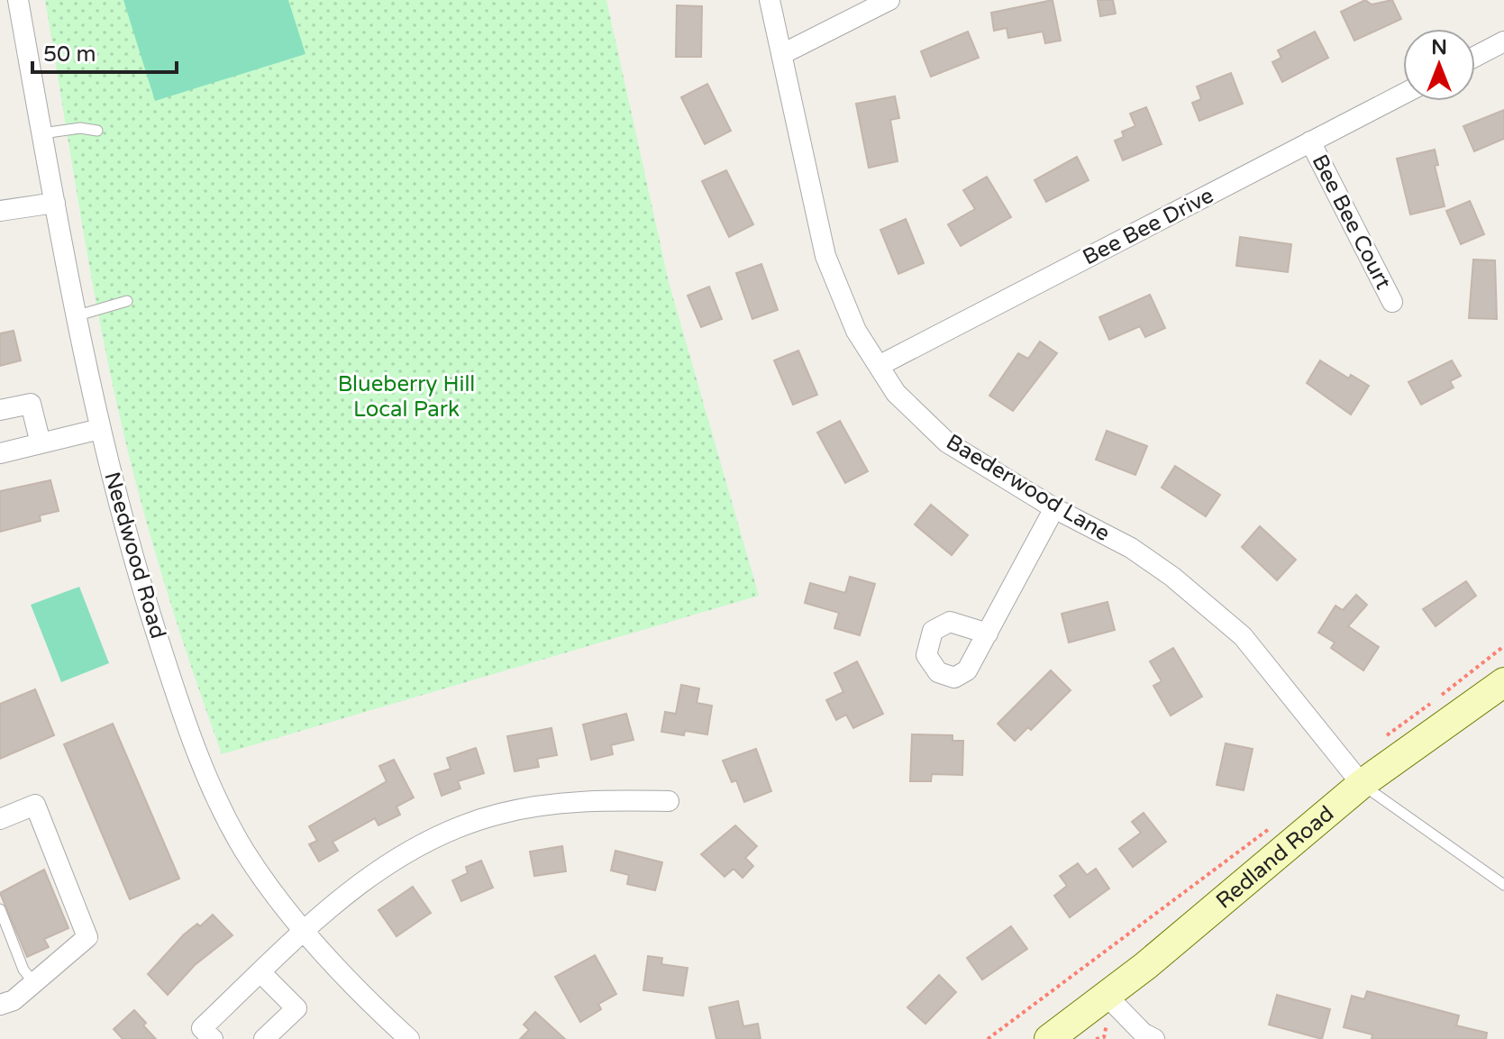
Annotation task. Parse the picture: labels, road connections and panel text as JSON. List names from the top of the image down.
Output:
{
  "streets": {
    "main road": ["Redland Road"],
    "street": [
      "Bee Bee Court",
      "Bee Bee Drive",
      "Baederwood Lane",
      "Needwood Road"
    ]
  },
  "crossings": [
    ["Bee Bee Court", "Bee Bee Drive"],
    ["Bee Bee Drive", "Baederwood Lane"],
    ["Baederwood Lane", "Redland Road"]
  ],
  "parks": ["Blueberry Hill Local Park"],
  "scale_bar": "50 m",
  "north": "top"
}
